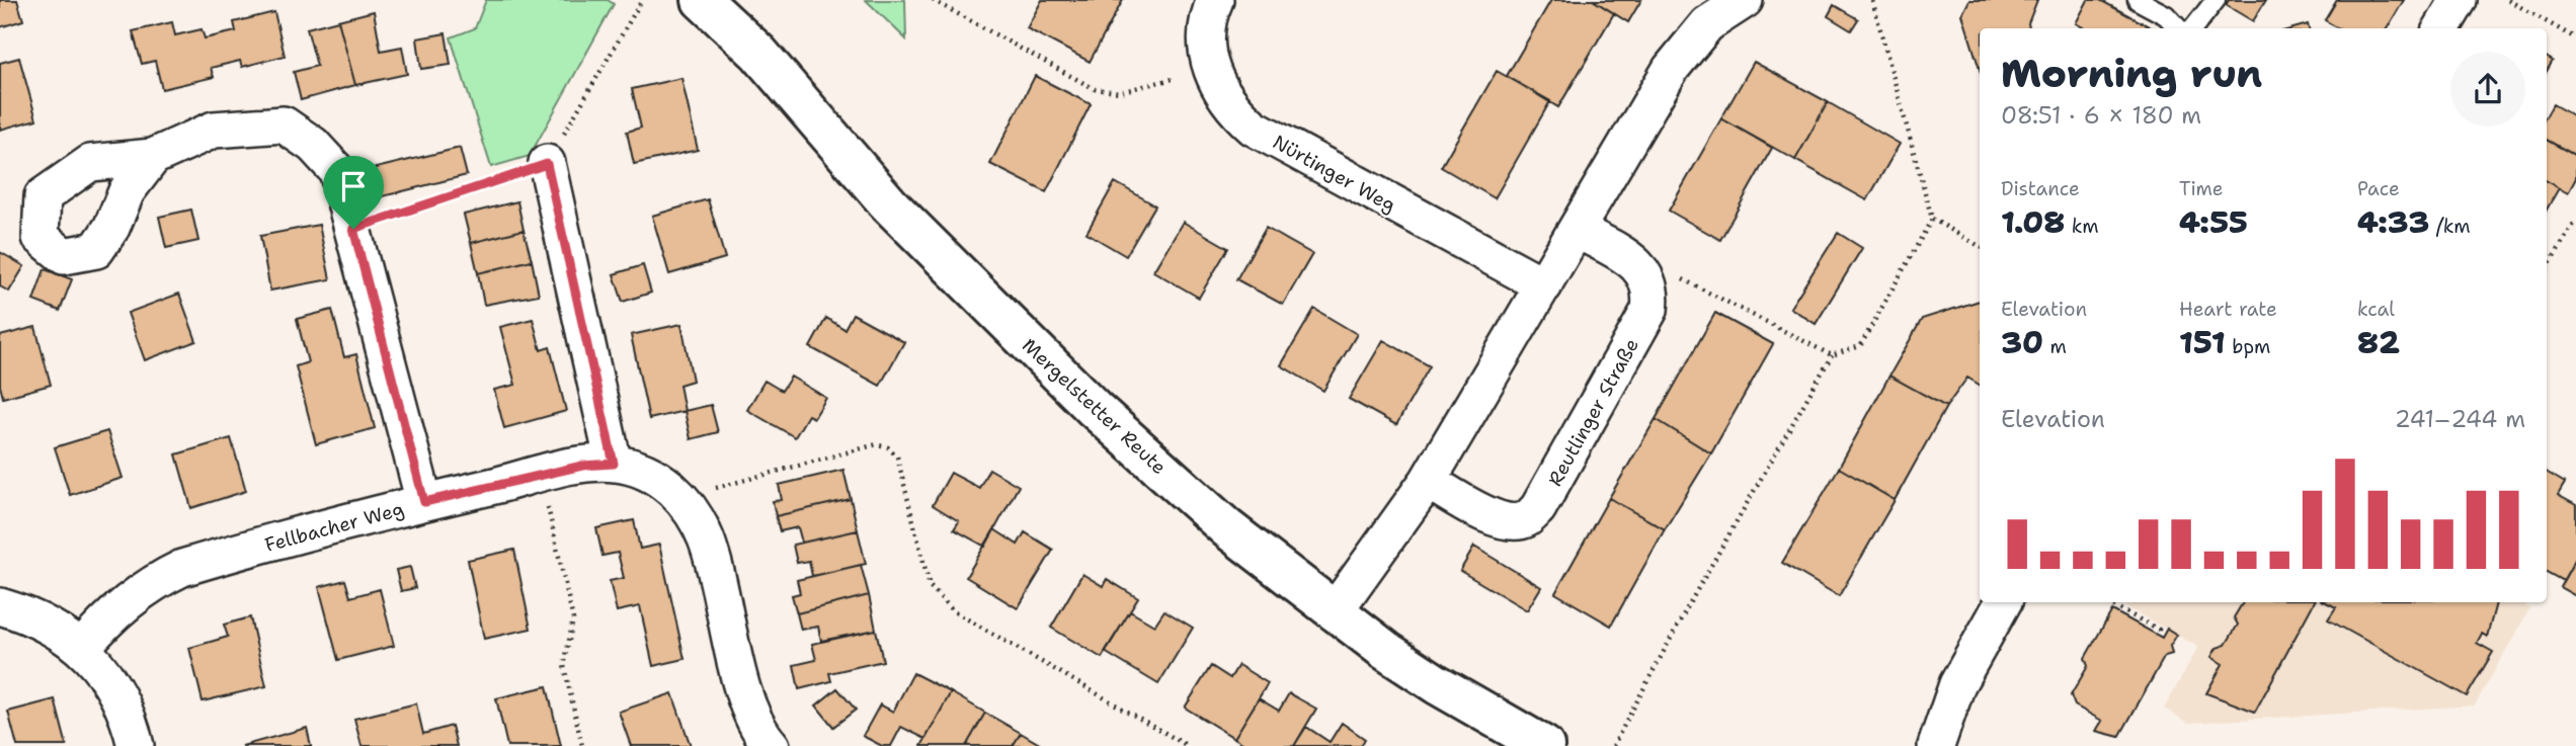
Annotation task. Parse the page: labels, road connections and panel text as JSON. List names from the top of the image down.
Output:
{
  "streets": {
    "street": [
      "Nürtinger Weg",
      "Mergelstetter Reute",
      "Reutlinger Straße",
      "Fellbacher Weg"
    ]
  },
  "page": {
    "heading": ["Morning run", "08:51 · 6 × 180 m"],
    "stats": [
      ["Distance", "1.08 km"],
      ["Time", "4:55"],
      ["Pace", "4:33 /km"],
      ["Elevation", "30 m"],
      ["Heart rate", "151 bpm"],
      ["kcal", "82"]
    ],
    "chart": ["Elevation", "241–244 m"]
  }
}
